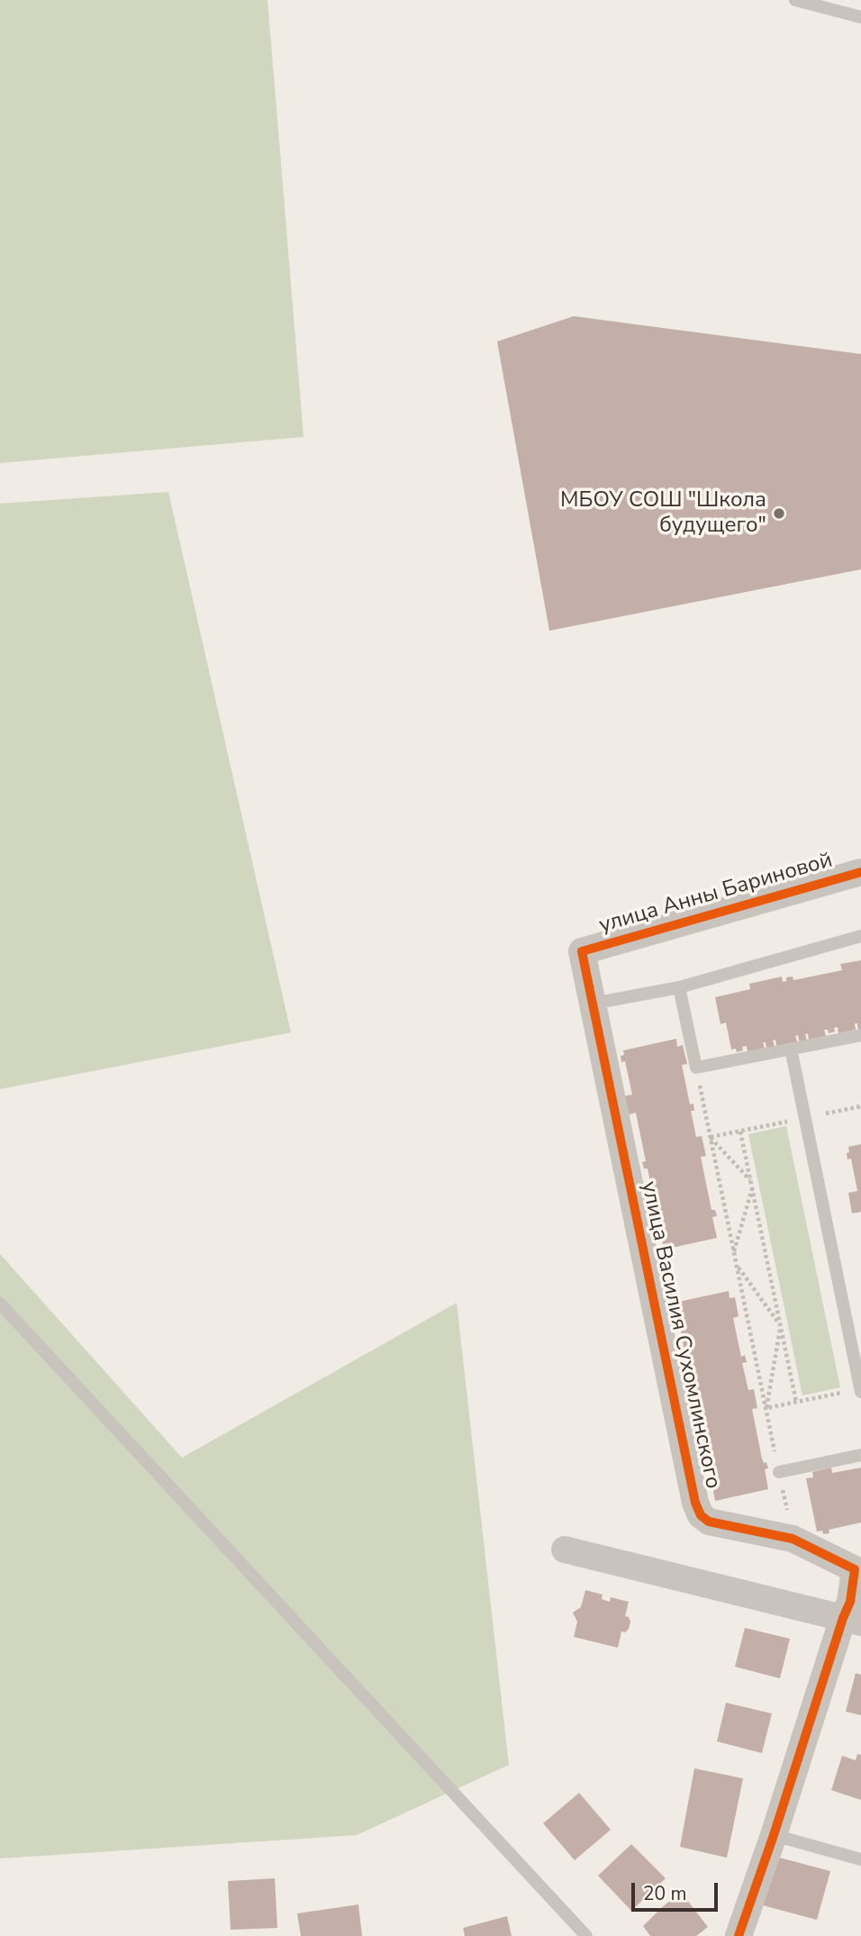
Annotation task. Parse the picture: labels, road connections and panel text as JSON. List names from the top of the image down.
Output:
{
  "streets": {
    "street": ["улица Анны Бариновой", "улица Василия Сухомлинского"]
  },
  "crossings": [
    ["улица Анны Бариновой", "улица Василия Сухомлинского"]
  ],
  "places": ["МБОУ СОШ \"Школа будущего\""],
  "scale_bar": "20 m"
}
